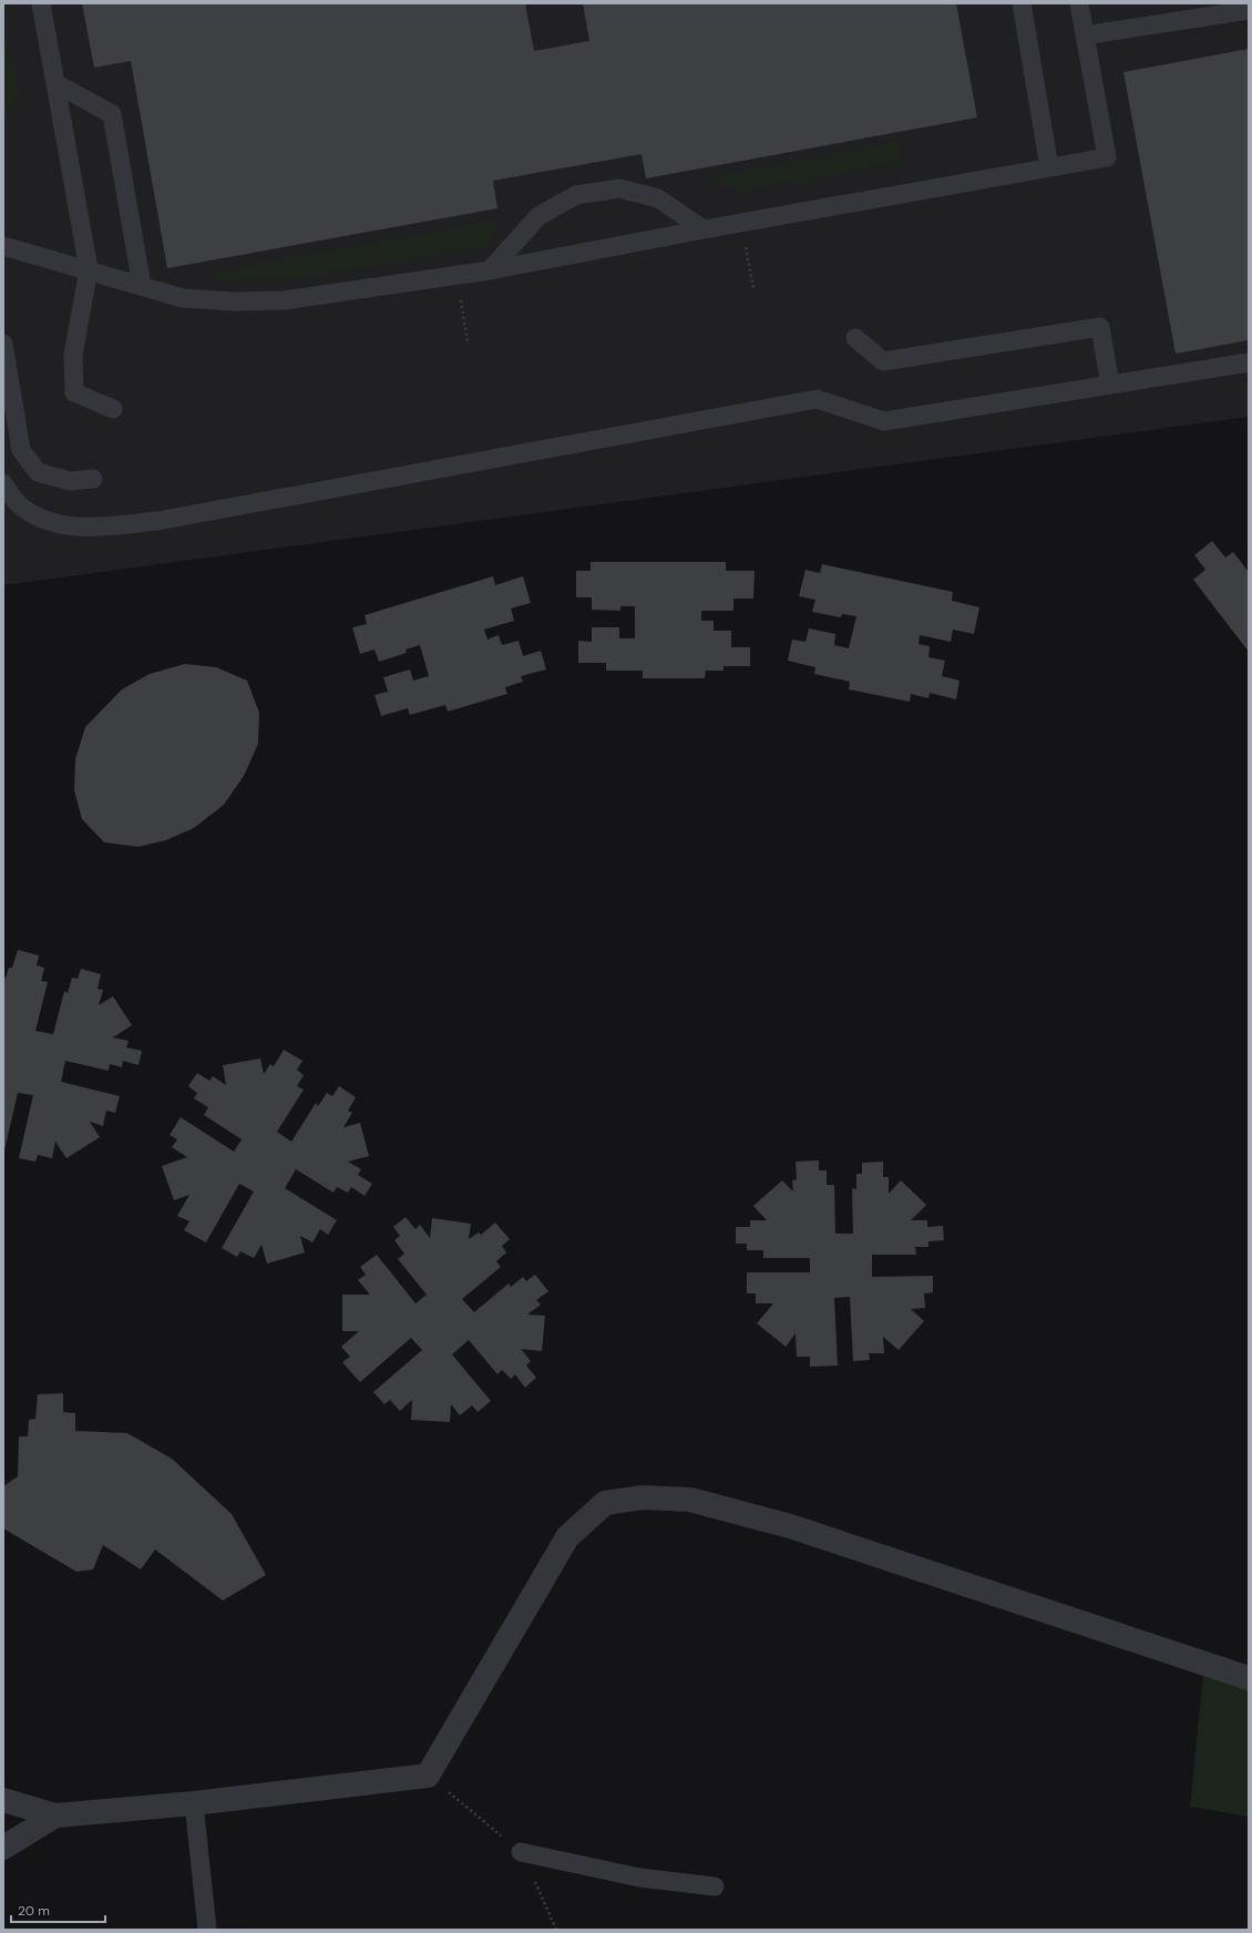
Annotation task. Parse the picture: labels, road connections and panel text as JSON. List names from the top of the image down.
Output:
{
  "scale_bar": "20 m"
}
